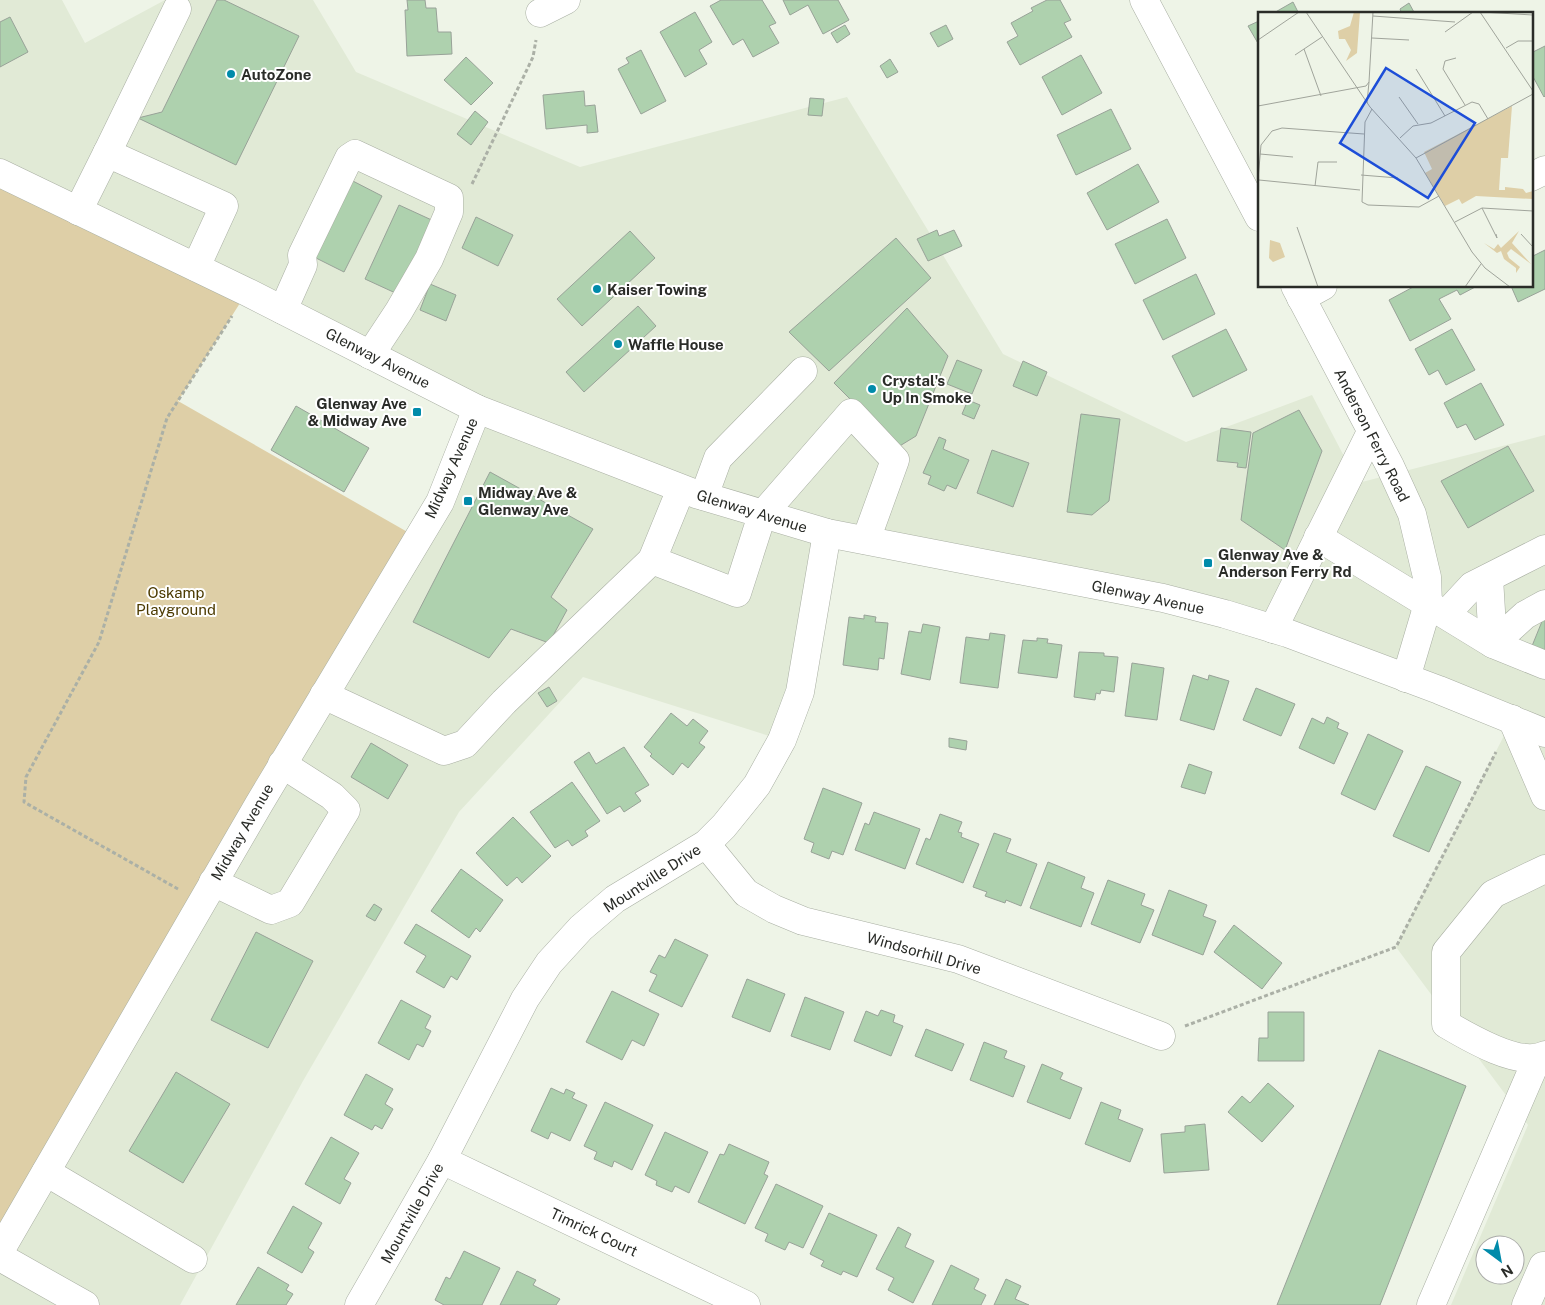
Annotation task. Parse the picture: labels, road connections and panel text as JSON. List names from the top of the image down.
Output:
{
  "streets": {
    "street": [
      "Glenway Avenue",
      "Anderson Ferry Road",
      "Midway Avenue",
      "Mountville Drive",
      "Windsorhill Drive",
      "Timrick Court"
    ]
  },
  "crossings": [
    ["Glenway Avenue", "Anderson Ferry Road"],
    ["Glenway Avenue", "Midway Avenue"],
    ["Glenway Avenue", "Mountville Drive"],
    ["Mountville Drive", "Windsorhill Drive"],
    ["Mountville Drive", "Timrick Court"]
  ],
  "parks": ["Oskamp Playground"],
  "places": {
    "other": [
      "AutoZone",
      "Kaiser Towing",
      "Waffle House",
      "Crystal's Up In Smoke"
    ],
    "transit": ["Glenway Ave & Midway Ave", "Midway Ave & Glenway Ave", "Glenway Ave & Anderson Ferry Rd"]
  },
  "north": "bottom right"
}
